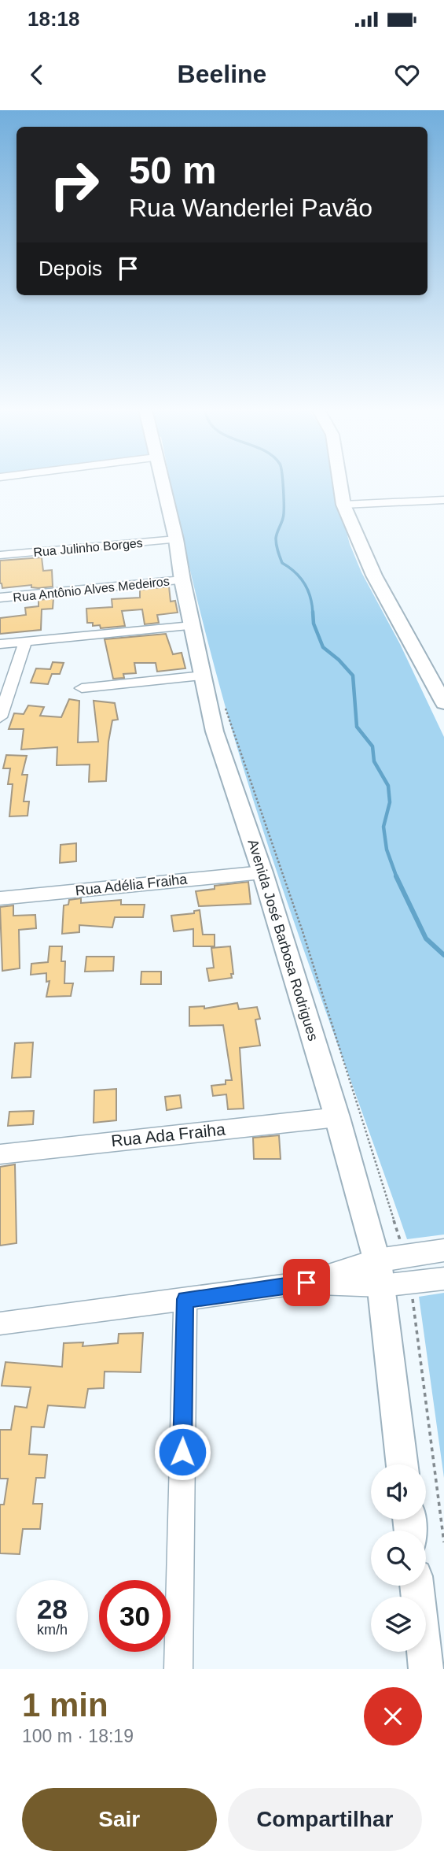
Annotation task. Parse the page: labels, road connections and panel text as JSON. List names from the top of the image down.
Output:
{
  "streets": {
    "main road": ["Avenida José Barbosa Rodrigues"],
    "street": [
      "Rua Julinho Borges",
      "Rua Antônio Alves Medeiros",
      "Rua Adélia Fraiha",
      "Rua Ada Fraiha"
    ]
  },
  "crossings": [
    ["Rua Julinho Borges", "Avenida José Barbosa Rodrigues"],
    ["Rua Antônio Alves Medeiros", "Avenida José Barbosa Rodrigues"],
    ["Rua Adélia Fraiha", "Avenida José Barbosa Rodrigues"],
    ["Avenida José Barbosa Rodrigues", "Rua Ada Fraiha"]
  ],
  "page": {
    "status": "18:18",
    "header": "Beeline",
    "turn": ["50 m", "Rua Wanderlei Pavão"],
    "then": "Depois",
    "speed": "28 km/h",
    "limit": "30",
    "heading": ["1 min", "100 m · 18:19"],
    "buttons": ["Sair", "Compartilhar"]
  }
}
